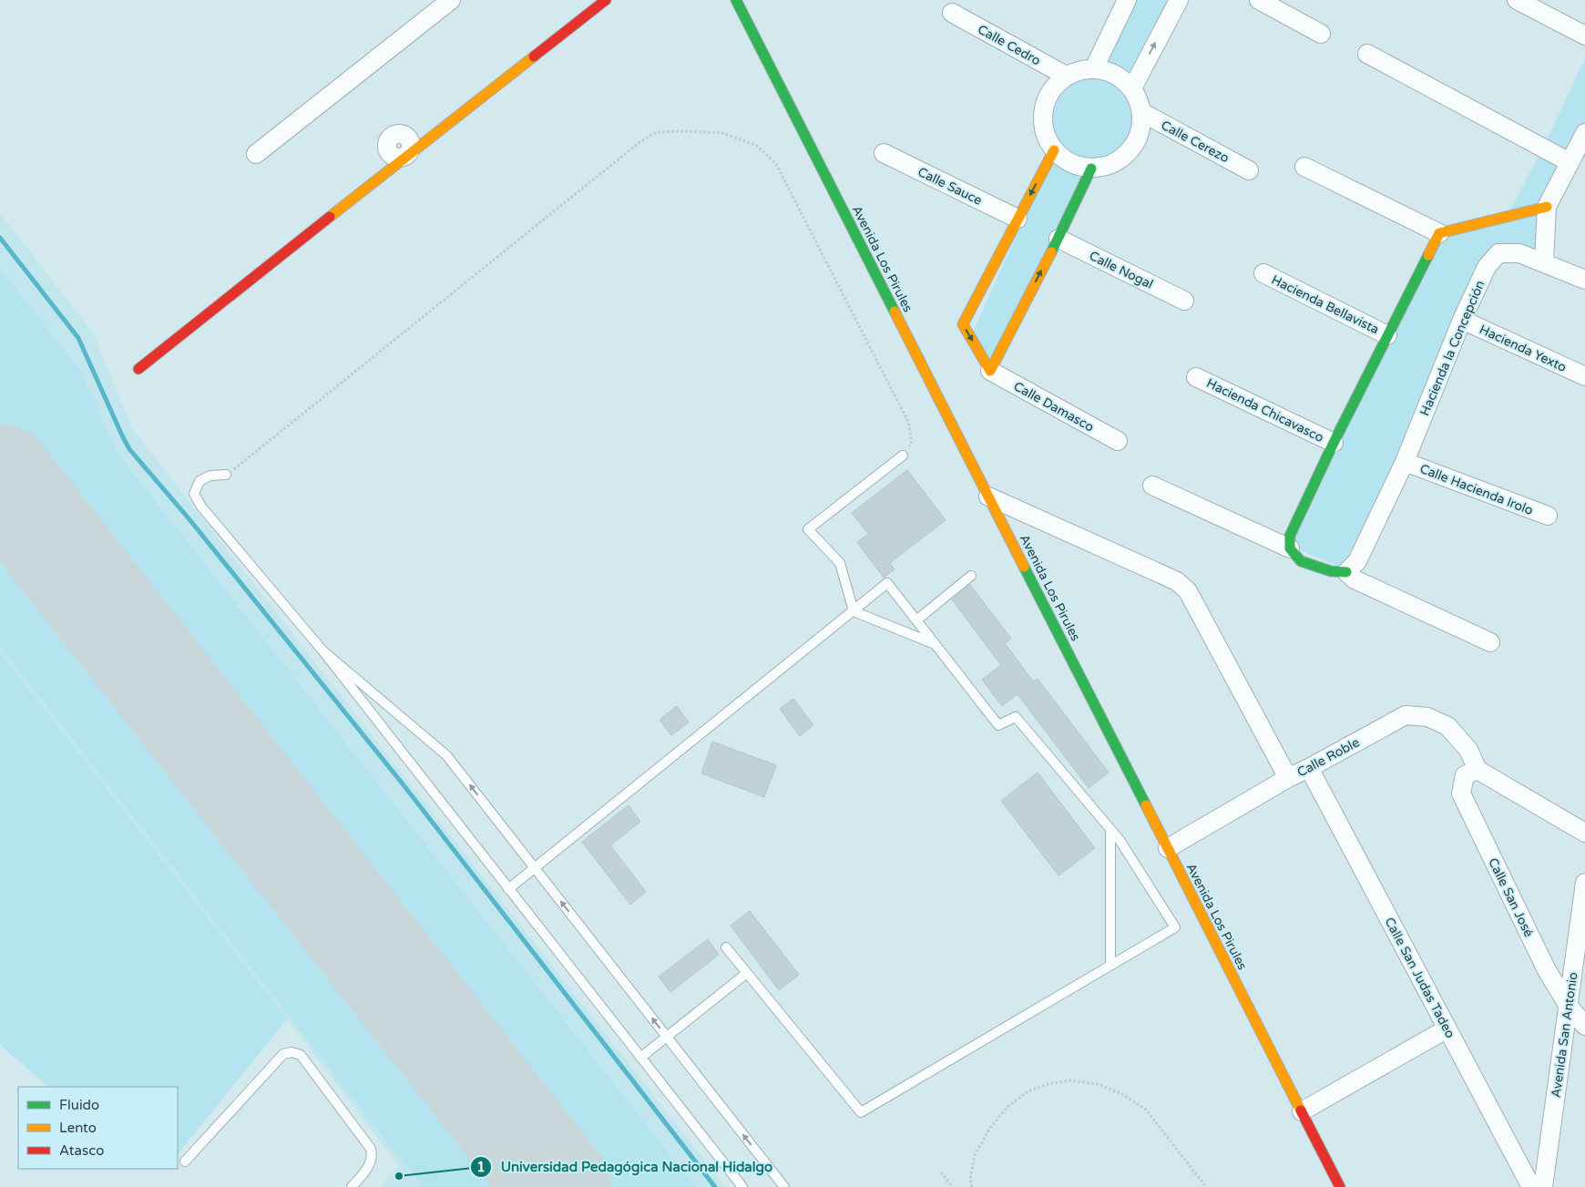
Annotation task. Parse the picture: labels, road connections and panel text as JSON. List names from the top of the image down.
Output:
{
  "streets": {
    "street": [
      "Calle Cedro",
      "Calle Cerezo",
      "Calle Sauce",
      "Avenida Los Pirules",
      "Calle Nogal",
      "Hacienda Bellavista",
      "Hacienda la Concepción",
      "Hacienda Yexto",
      "Calle Damasco",
      "Hacienda Chicavasco",
      "Calle Hacienda Irolo",
      "Calle Roble",
      "Calle San José",
      "Calle San Judas Tadeo",
      "Avenida San Antonio"
    ]
  },
  "crossings": [
    ["Calle Cedro", "Calle Cerezo"],
    ["Avenida Los Pirules", "Calle Roble"],
    ["Hacienda la Concepción", "Hacienda Yexto"],
    ["Hacienda la Concepción", "Calle Hacienda Irolo"],
    ["Calle Roble", "Calle San José"],
    ["Calle Roble", "Calle San Judas Tadeo"],
    ["Calle San José", "Avenida San Antonio"]
  ],
  "places": ["Universidad Pedagógica Nacional Hidalgo"],
  "legend": ["Fluido", "Lento", "Atasco"]
}
